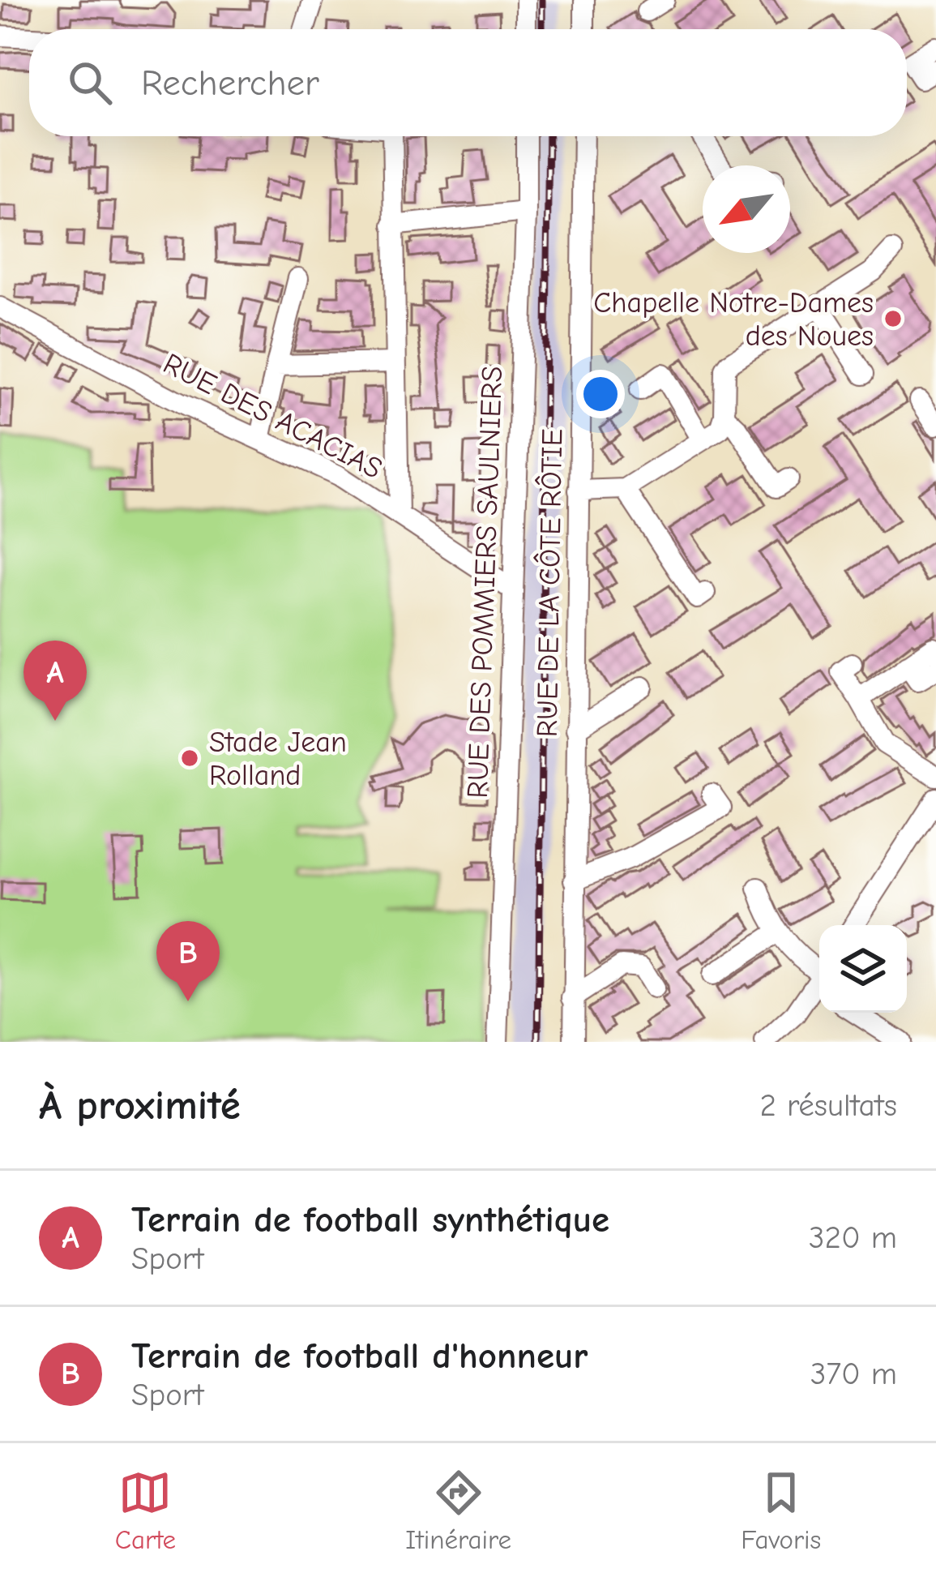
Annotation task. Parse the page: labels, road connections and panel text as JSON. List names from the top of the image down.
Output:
{
  "streets": {
    "street": ["RUE DES ACACIAS", "RUE DES POMMIERS SAULNIERS", "RUE DE LA CÔTE RÔTIE"]
  },
  "crossings": [
    ["RUE DES ACACIAS", "RUE DES POMMIERS SAULNIERS"]
  ],
  "places": ["Chapelle Notre-Dames des Noues", "Stade Jean Rolland"],
  "north": "bottom left",
  "page": {
    "search": "Rechercher",
    "pins": ["A", "B"],
    "heading": ["À proximité", "2 résultats"],
    "list": [
      {
        "mark": "A",
        "name": "Terrain de football synthétique",
        "note": "Sport",
        "value": "320 m"
      },
      {
        "mark": "B",
        "name": "Terrain de football d'honneur",
        "note": "Sport",
        "value": "370 m"
      }
    ],
    "nav": ["Carte", "Itinéraire", "Favoris"]
  }
}
